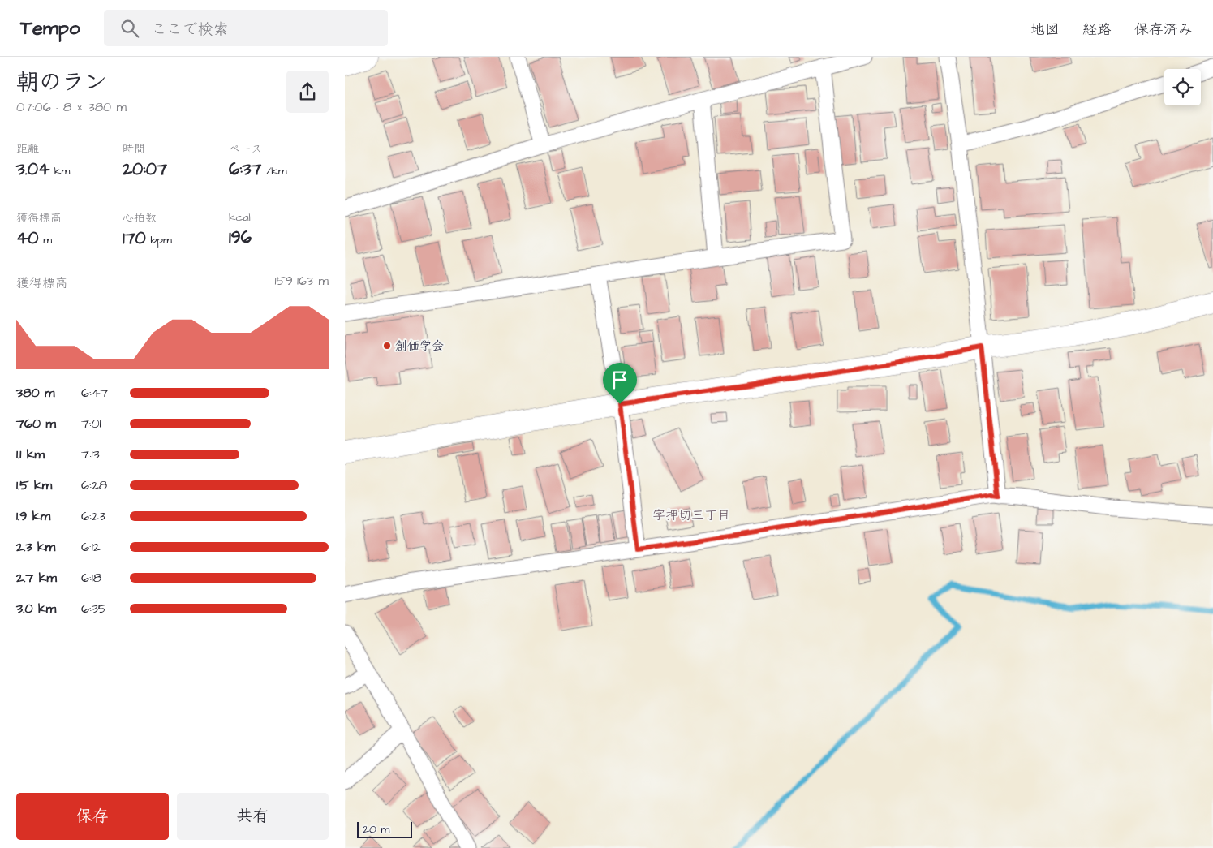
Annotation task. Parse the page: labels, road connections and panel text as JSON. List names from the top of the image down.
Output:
{
  "districts": ["字押切三丁目"],
  "places": ["創価学会"],
  "scale_bar": "20 m",
  "page": {
    "header": "Tempo",
    "search": "ここで検索",
    "nav": ["地図", "経路", "保存済み"],
    "heading": ["朝のラン", "07:06 · 8 × 380 m"],
    "stats": [
      ["距離", "3.04 km"],
      ["時間", "20:07"],
      ["ペース", "6:37 /km"],
      ["獲得標高", "40 m"],
      ["心拍数", "170 bpm"],
      ["kcal", "196"]
    ],
    "chart": ["獲得標高", "159–163 m"],
    "list": [
      {
        "name": "380 m",
        "note": "6:47"
      },
      {
        "name": "760 m",
        "note": "7:01"
      },
      {
        "name": "1.1 km",
        "note": "7:13"
      },
      {
        "name": "1.5 km",
        "note": "6:28"
      },
      {
        "name": "1.9 km",
        "note": "6:23"
      },
      {
        "name": "2.3 km",
        "note": "6:12"
      },
      {
        "name": "2.7 km",
        "note": "6:18"
      },
      {
        "name": "3.0 km",
        "note": "6:35"
      }
    ],
    "buttons": ["保存", "共有"],
    "scale": "20 m"
  }
}
